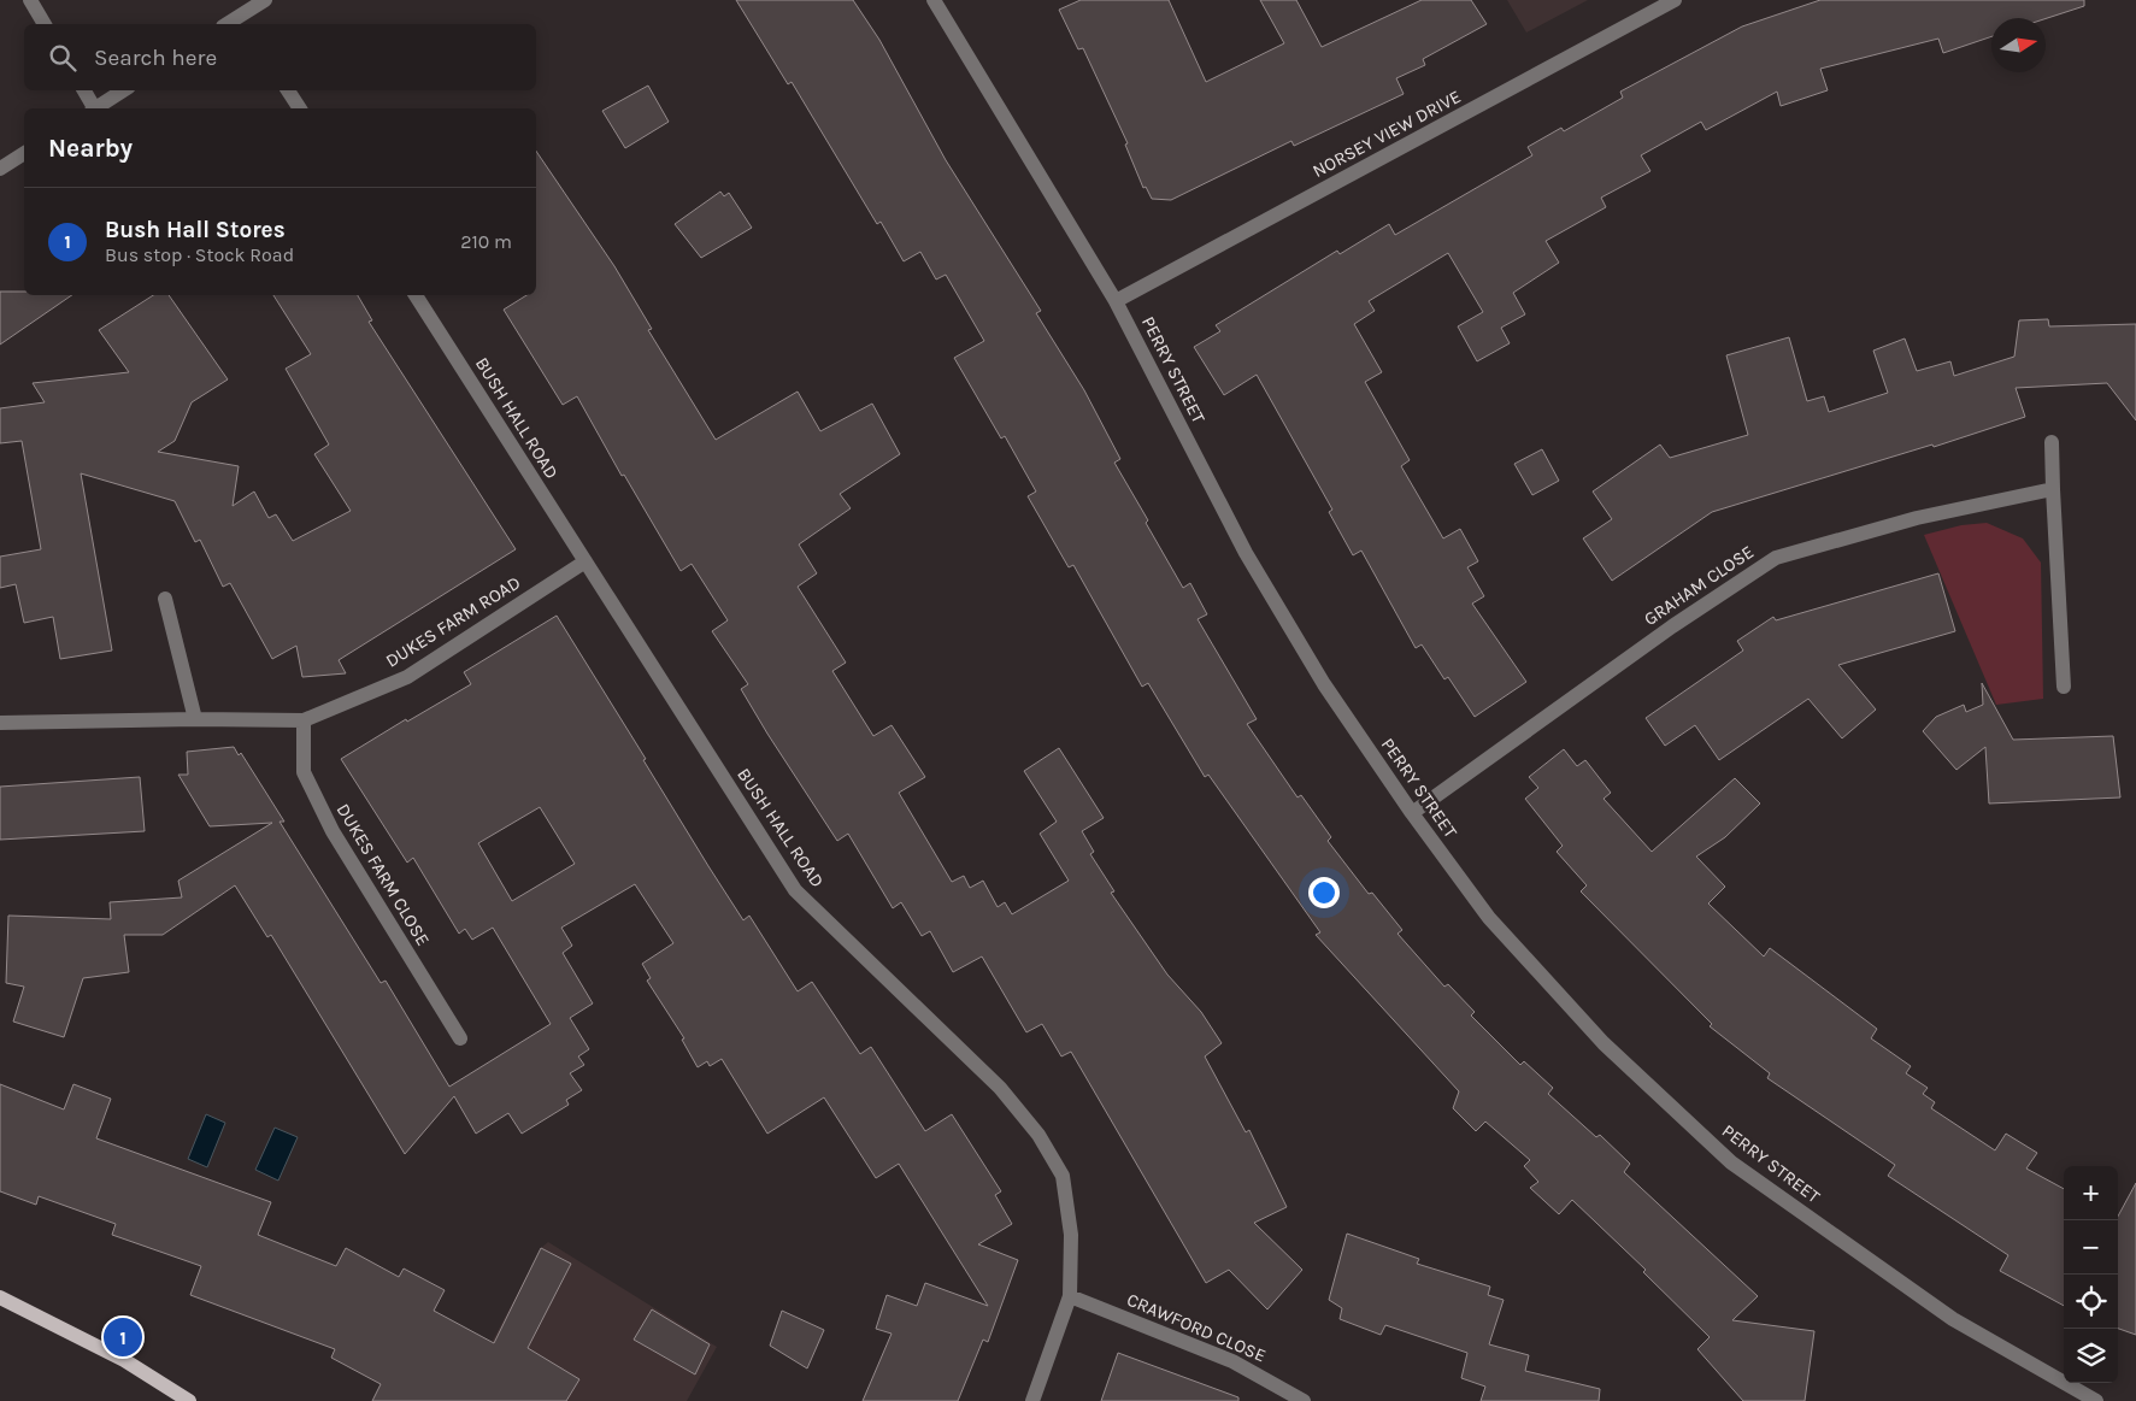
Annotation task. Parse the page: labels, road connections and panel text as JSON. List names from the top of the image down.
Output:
{
  "streets": {
    "street": [
      "NORSEY VIEW DRIVE",
      "PERRY STREET",
      "BUSH HALL ROAD",
      "GRAHAM CLOSE",
      "DUKES FARM ROAD",
      "DUKES FARM CLOSE",
      "CRAWFORD CLOSE"
    ]
  },
  "crossings": [
    ["NORSEY VIEW DRIVE", "PERRY STREET"],
    ["PERRY STREET", "GRAHAM CLOSE"],
    ["BUSH HALL ROAD", "DUKES FARM ROAD"],
    ["BUSH HALL ROAD", "CRAWFORD CLOSE"],
    ["DUKES FARM ROAD", "DUKES FARM CLOSE"]
  ],
  "north": "right",
  "page": {
    "search": "Search here",
    "heading": "Nearby",
    "list": [
      {
        "mark": "1",
        "name": "Bush Hall Stores",
        "note": "Bus stop · Stock Road",
        "value": "210 m"
      }
    ],
    "map_buttons": ["+", "−"],
    "pins": "1"
  }
}
